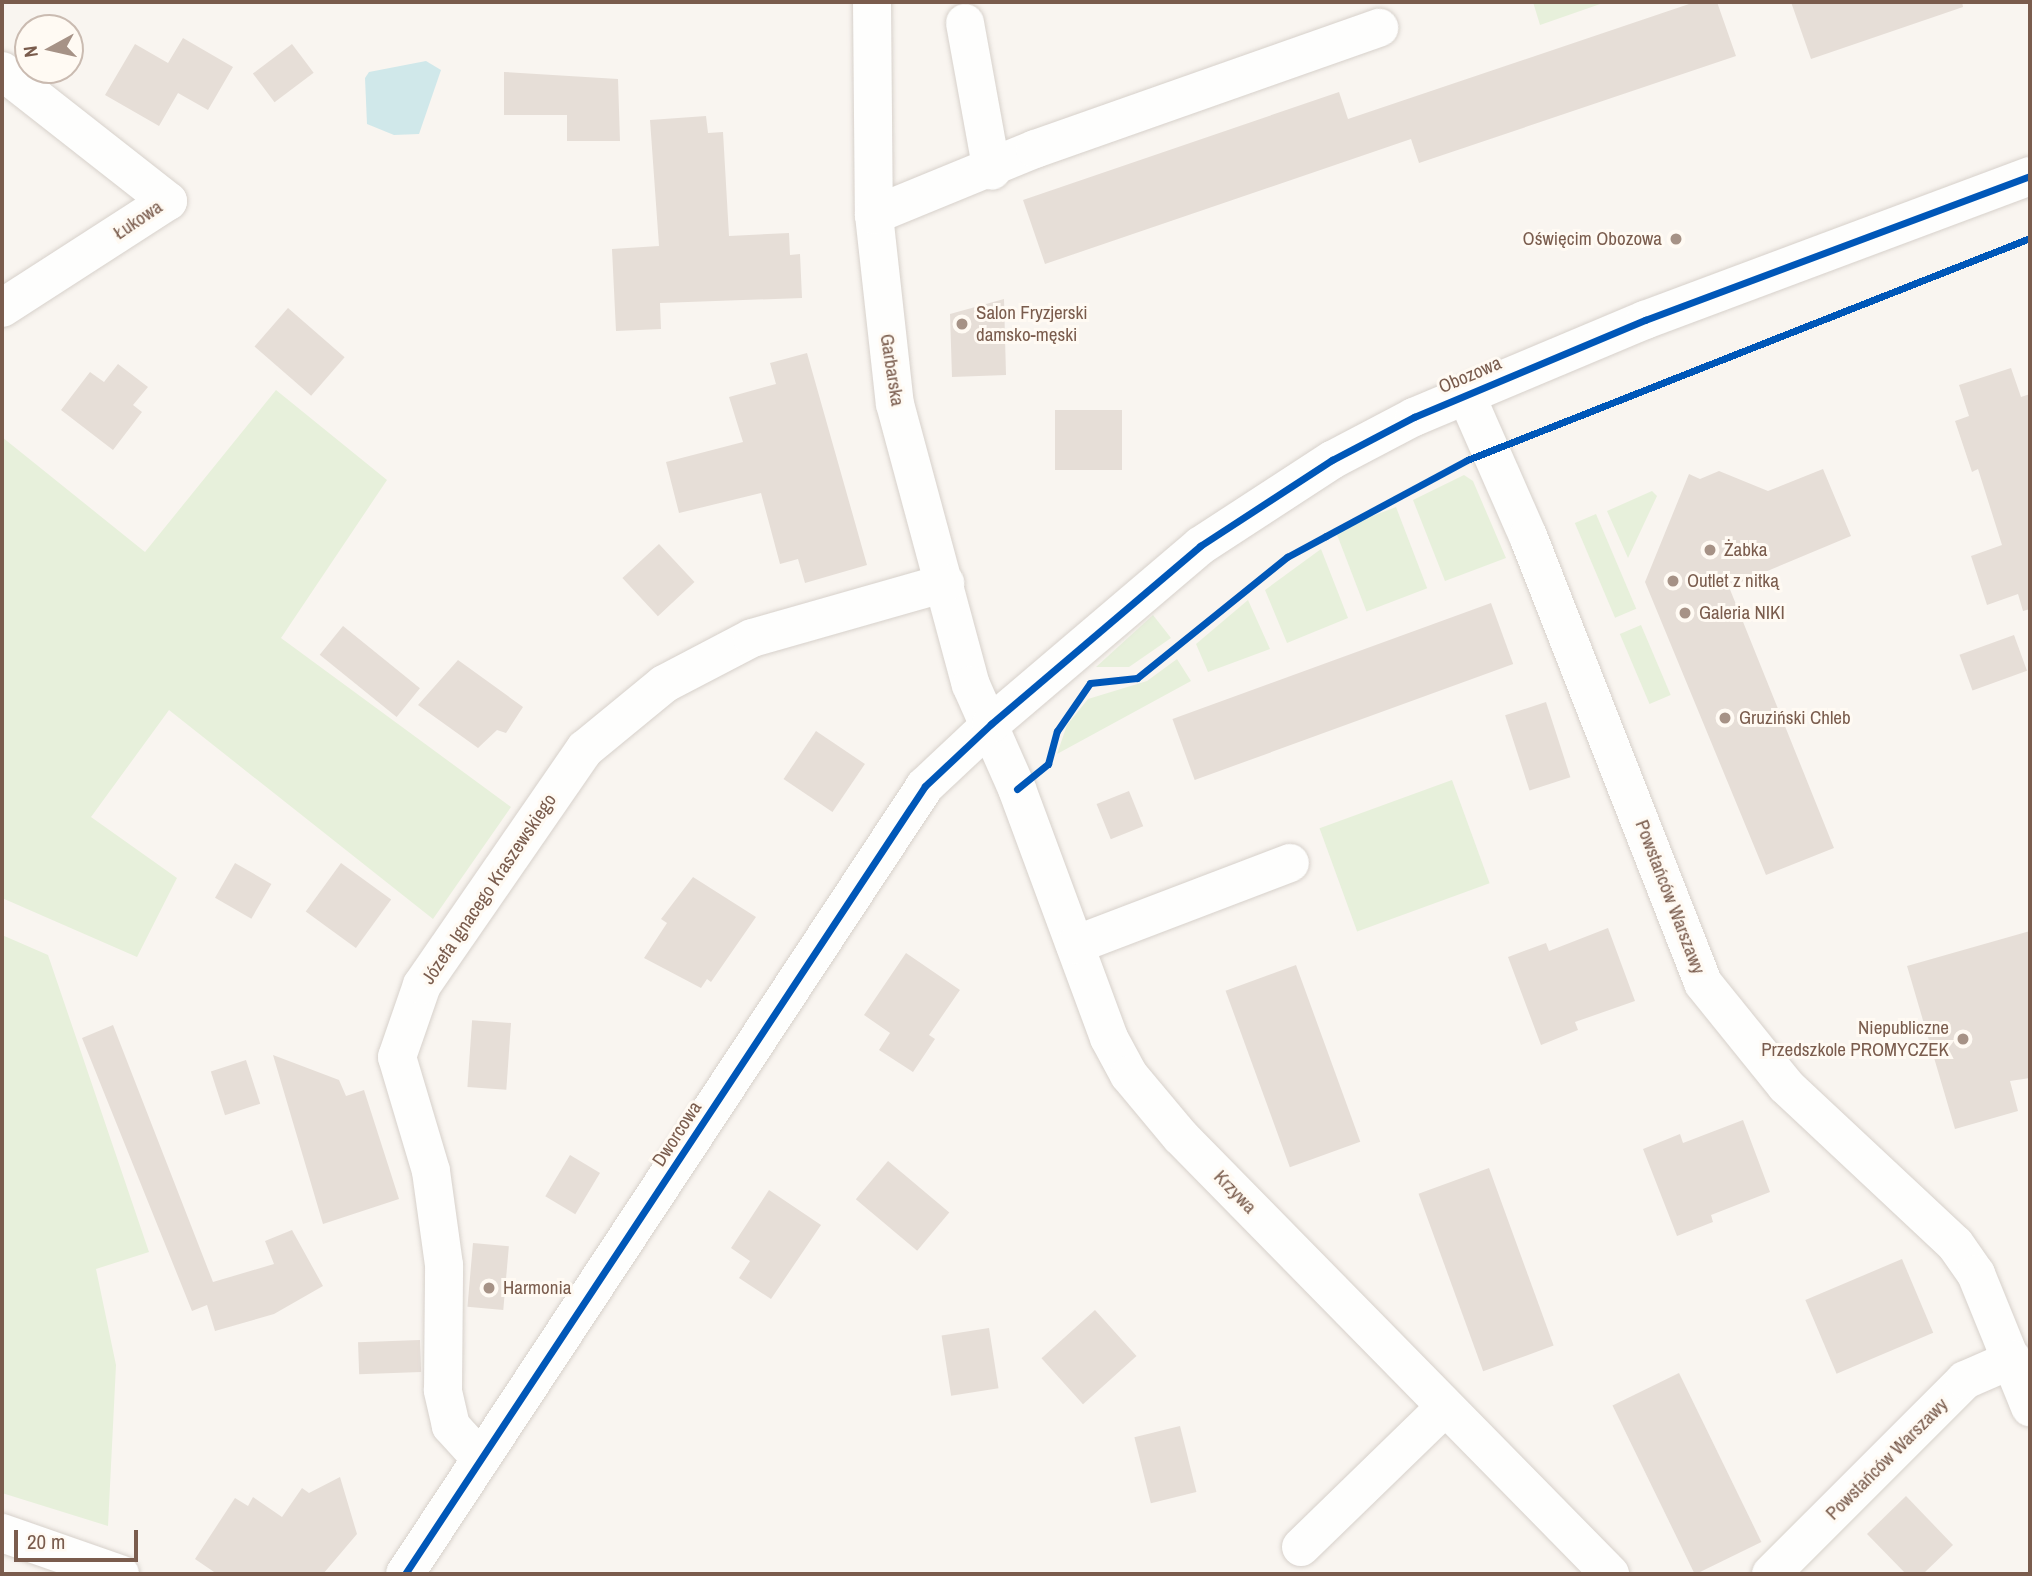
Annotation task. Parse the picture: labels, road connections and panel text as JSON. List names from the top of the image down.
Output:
{
  "streets": {
    "street": [
      "Łukowa",
      "Garbarska",
      "Obozowa",
      "Józefa Ignacego Kraszewskiego",
      "Powstańców Warszawy",
      "Dworcowa",
      "Krzywa"
    ]
  },
  "crossings": [
    ["Garbarska", "Obozowa"],
    ["Garbarska", "Józefa Ignacego Kraszewskiego"],
    ["Garbarska", "Dworcowa"],
    ["Garbarska", "Krzywa"],
    ["Obozowa", "Powstańców Warszawy"],
    ["Obozowa", "Dworcowa"],
    ["Obozowa", "Krzywa"],
    ["Józefa Ignacego Kraszewskiego", "Dworcowa"],
    ["Dworcowa", "Krzywa"]
  ],
  "places": [
    "Oświęcim Obozowa",
    "Salon Fryzjerski damsko-męski",
    "Żabka",
    "Outlet z nitką",
    "Galeria NIKI",
    "Gruziński Chleb",
    "Niepubliczne Przedszkole PROMYCZEK",
    "Harmonia"
  ],
  "scale_bar": "20 m",
  "north": "left"
}
